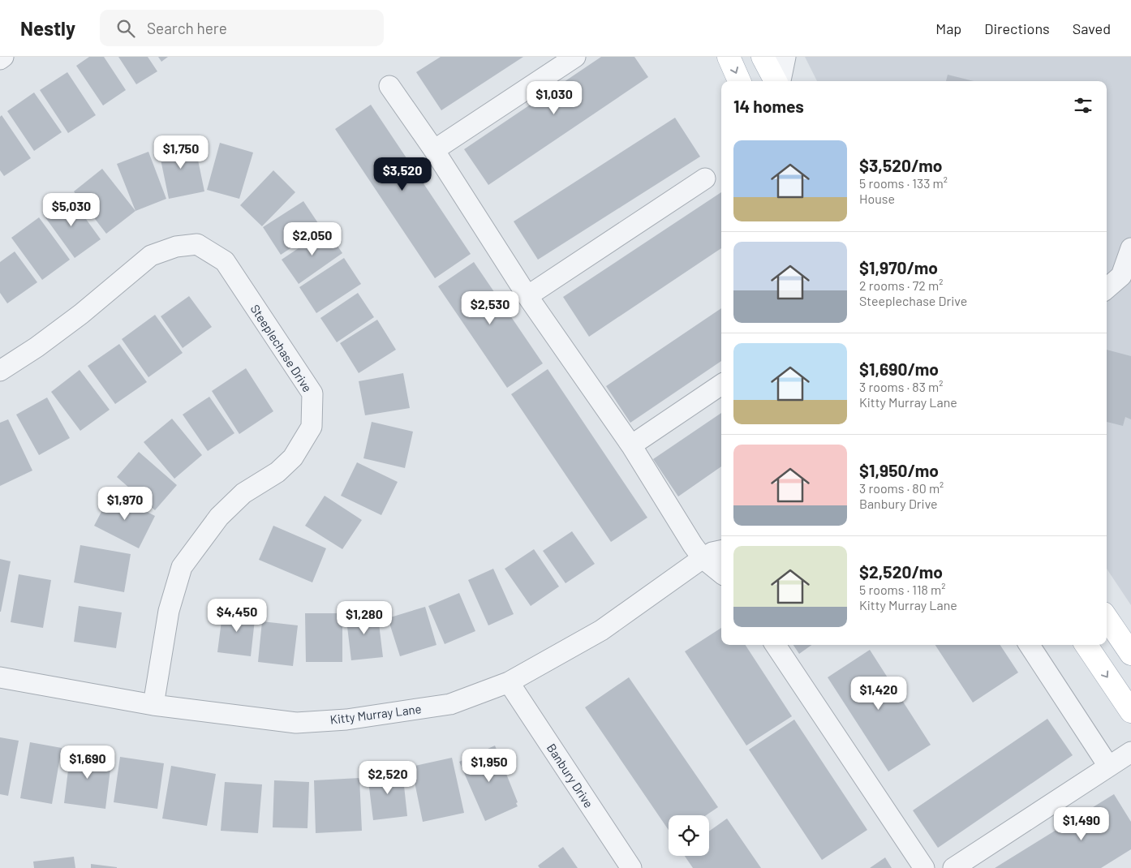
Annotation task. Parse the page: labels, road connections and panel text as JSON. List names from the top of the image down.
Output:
{
  "streets": {
    "street": ["Steeplechase Drive", "Kitty Murray Lane", "Banbury Drive"]
  },
  "crossings": [
    ["Steeplechase Drive", "Kitty Murray Lane"],
    ["Kitty Murray Lane", "Banbury Drive"]
  ],
  "page": {
    "header": "Nestly",
    "search": "Search here",
    "nav": ["Map", "Directions", "Saved"],
    "price": [
      "$1,030",
      "$1,750",
      "$3,520",
      "$5,030",
      "$2,050",
      "$2,530",
      "$1,970",
      "$4,450",
      "$1,280",
      "$1,420",
      "$1,690",
      "$1,950",
      "$2,520",
      "$1,490"
    ],
    "heading": "14 homes",
    "list": [
      {
        "name": "$3,520/mo",
        "note": "5 rooms · 133 m² · House"
      },
      {
        "name": "$1,970/mo",
        "note": "2 rooms · 72 m² · Steeplechase Drive"
      },
      {
        "name": "$1,690/mo",
        "note": "3 rooms · 83 m² · Kitty Murray Lane"
      },
      {
        "name": "$1,950/mo",
        "note": "3 rooms · 80 m² · Banbury Drive"
      },
      {
        "name": "$2,520/mo",
        "note": "5 rooms · 118 m² · Kitty Murray Lane"
      }
    ]
  }
}
